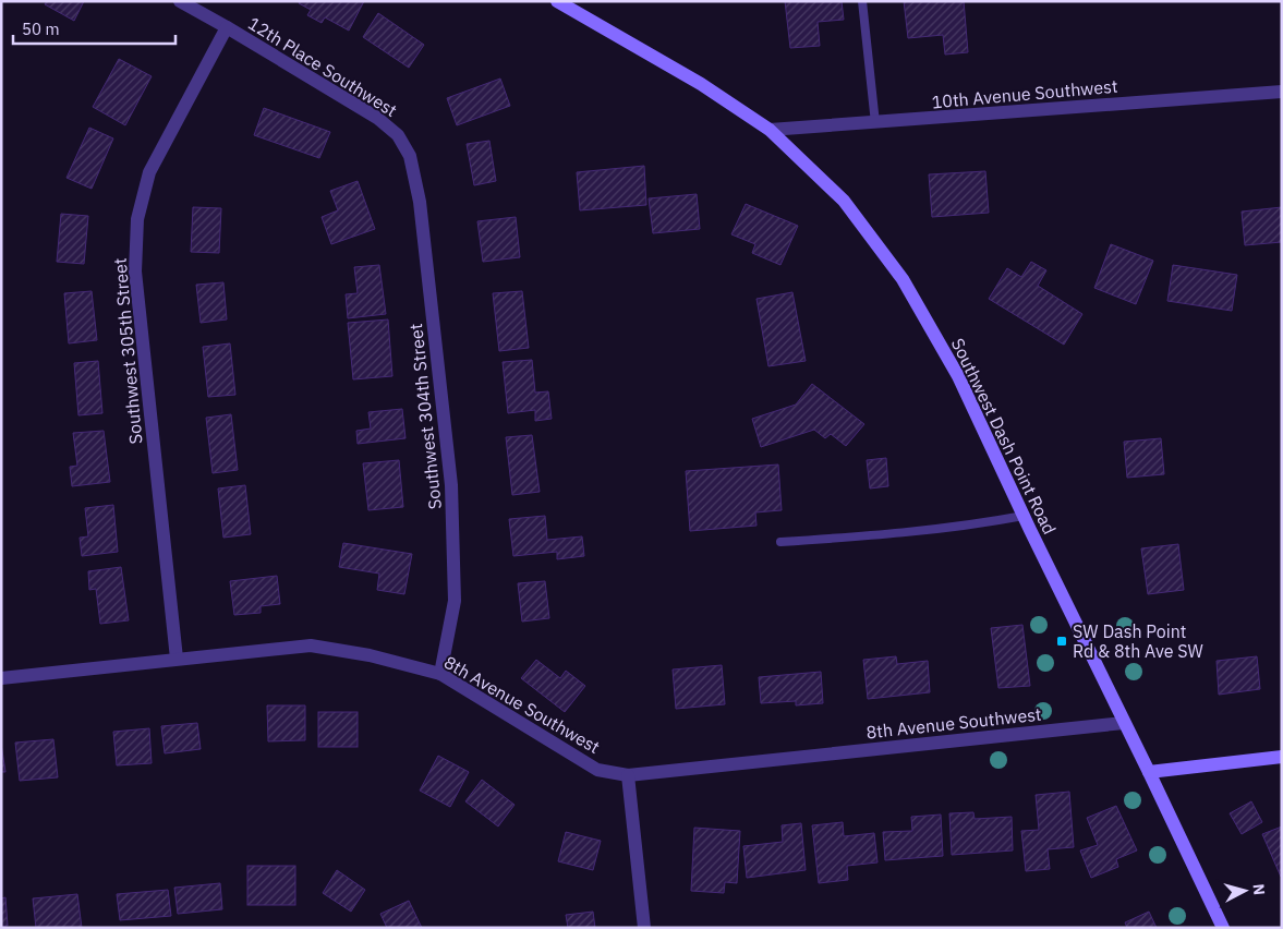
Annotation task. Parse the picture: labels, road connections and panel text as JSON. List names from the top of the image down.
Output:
{
  "streets": {
    "main road": ["Southwest Dash Point Road"],
    "street": [
      "12th Place Southwest",
      "10th Avenue Southwest",
      "Southwest 305th Street",
      "Southwest 304th Street",
      "8th Avenue Southwest"
    ]
  },
  "crossings": [
    ["12th Place Southwest", "Southwest 305th Street"],
    ["12th Place Southwest", "Southwest 304th Street"],
    ["10th Avenue Southwest", "Southwest Dash Point Road"],
    ["Southwest 305th Street", "8th Avenue Southwest"],
    ["Southwest 304th Street", "8th Avenue Southwest"],
    ["Southwest Dash Point Road", "8th Avenue Southwest"]
  ],
  "places": {
    "transit": ["SW Dash Point Rd & 8th Ave SW"]
  },
  "scale_bar": "50 m",
  "north": "right"
}
